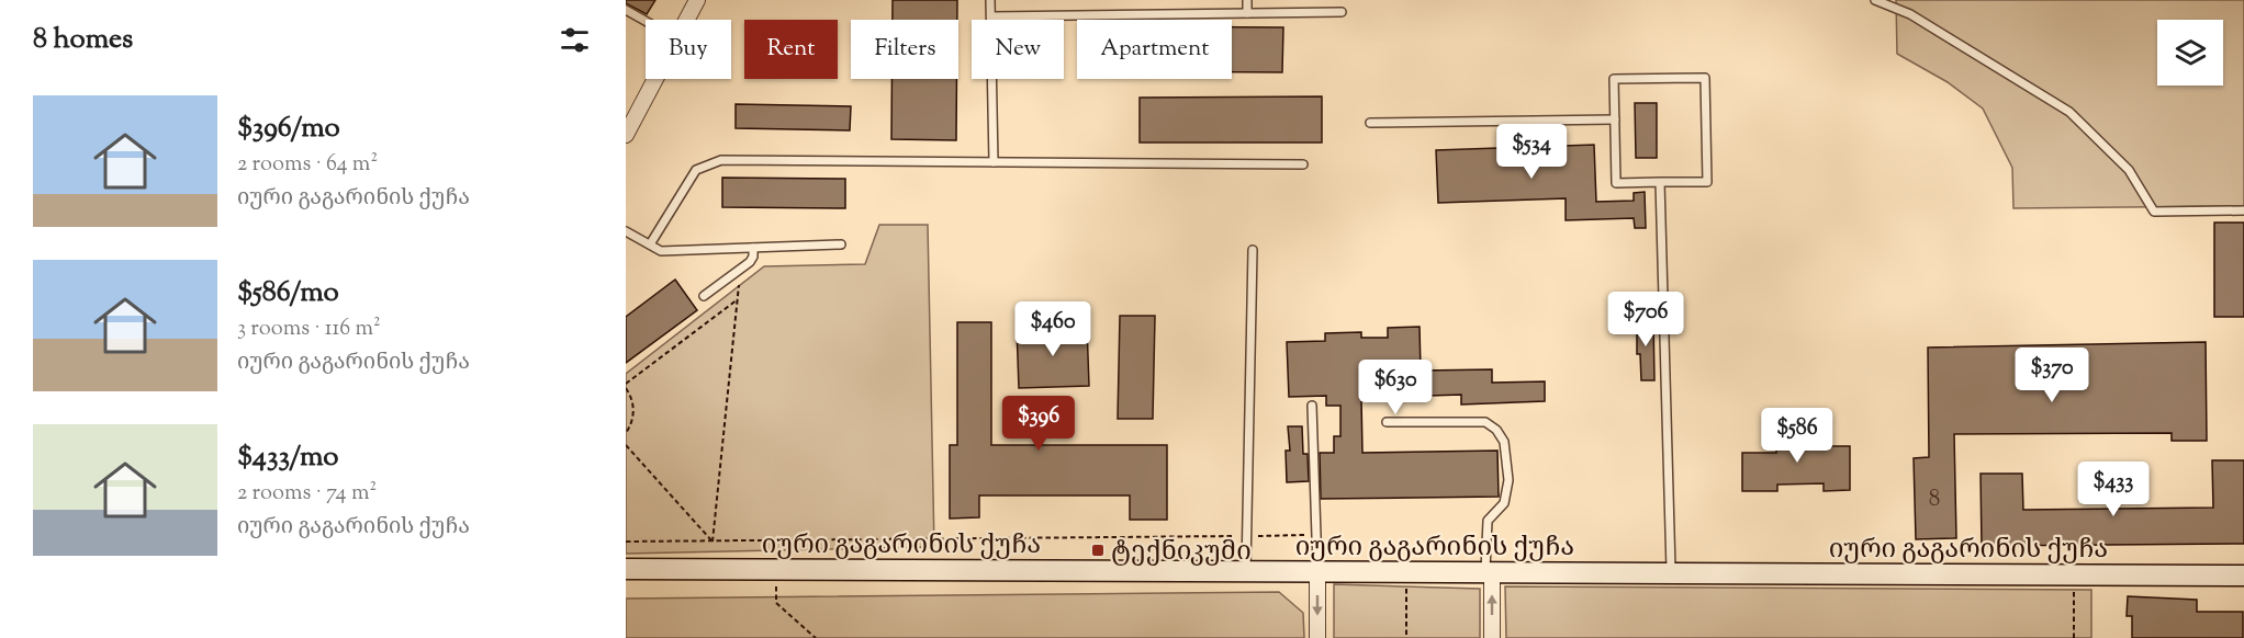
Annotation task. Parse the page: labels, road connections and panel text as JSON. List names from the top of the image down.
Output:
{
  "streets": {
    "street": ["იური გაგარინის ქუჩა"]
  },
  "places": {
    "transit": ["ტექნიკუმი"]
  },
  "house_numbers": ["8"],
  "page": {
    "heading": "8 homes",
    "chip": [
      "Buy",
      "Rent",
      "Filters",
      "New",
      "Apartment"
    ],
    "list": [
      {
        "name": "$396/mo",
        "note": "2 rooms · 64 m² · იური გაგარინის ქუჩა"
      },
      {
        "name": "$586/mo",
        "note": "3 rooms · 116 m² · იური გაგარინის ქუჩა"
      },
      {
        "name": "$433/mo",
        "note": "2 rooms · 74 m² · იური გაგარინის ქუჩა"
      }
    ],
    "price": [
      "$534",
      "$706",
      "$460",
      "$370",
      "$630",
      "$396",
      "$586",
      "$433"
    ]
  }
}
